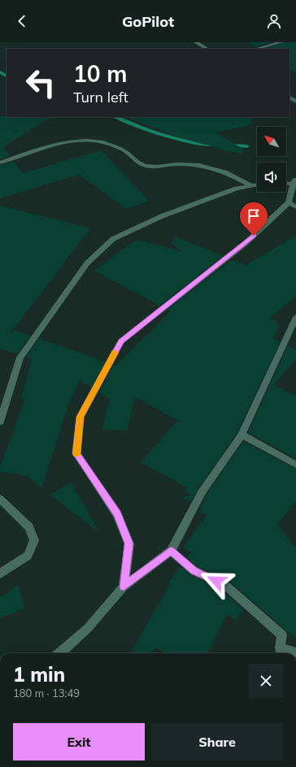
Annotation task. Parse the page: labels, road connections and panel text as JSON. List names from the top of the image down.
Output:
{
  "north": "top left",
  "page": {
    "header": "GoPilot",
    "turn": ["10 m", "Turn left"],
    "heading": ["1 min", "180 m · 13:49"],
    "buttons": ["Exit", "Share"]
  }
}
